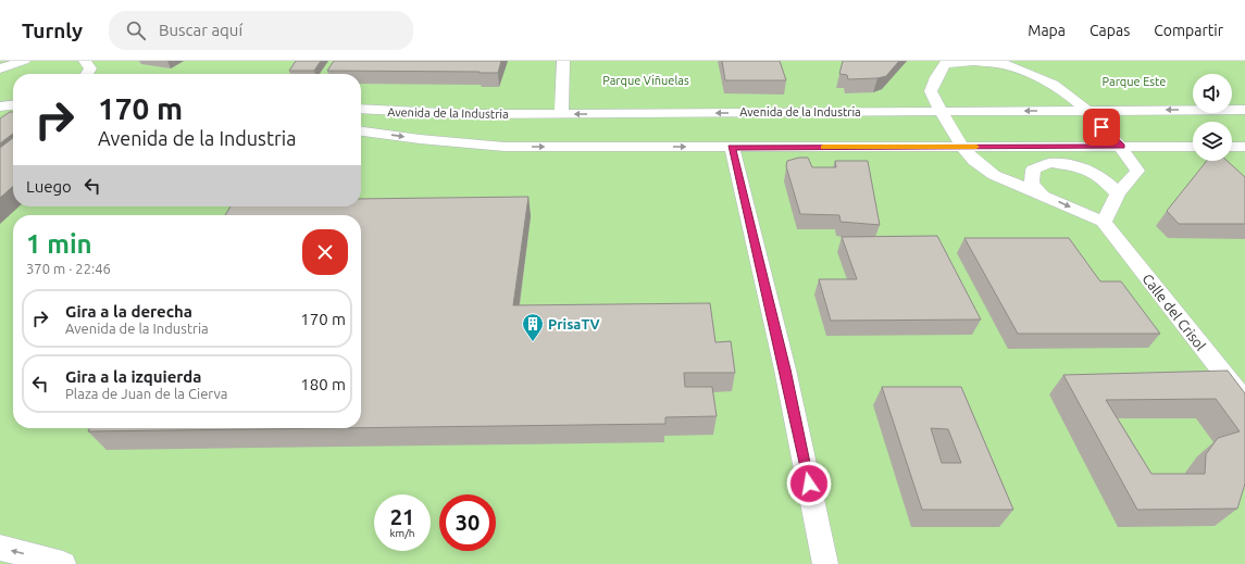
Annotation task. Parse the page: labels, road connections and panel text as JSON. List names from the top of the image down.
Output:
{
  "streets": {
    "street": ["Avenida de la Industria", "Calle del Crisol"]
  },
  "parks": ["Parque Viñuelas", "Parque Este"],
  "places": {
    "building": ["PrisaTV"]
  },
  "page": {
    "header": "Turnly",
    "search": "Buscar aquí",
    "nav": ["Mapa", "Capas", "Compartir"],
    "turn": ["170 m", "Avenida de la Industria"],
    "then": "Luego",
    "heading": ["1 min", "370 m · 22:46"],
    "list": [
      {
        "name": "Gira a la derecha",
        "note": "Avenida de la Industria",
        "value": "170 m"
      },
      {
        "name": "Gira a la izquierda",
        "note": "Plaza de Juan de la Cierva",
        "value": "180 m"
      }
    ],
    "speed": "21 km/h",
    "limit": "30"
  }
}
